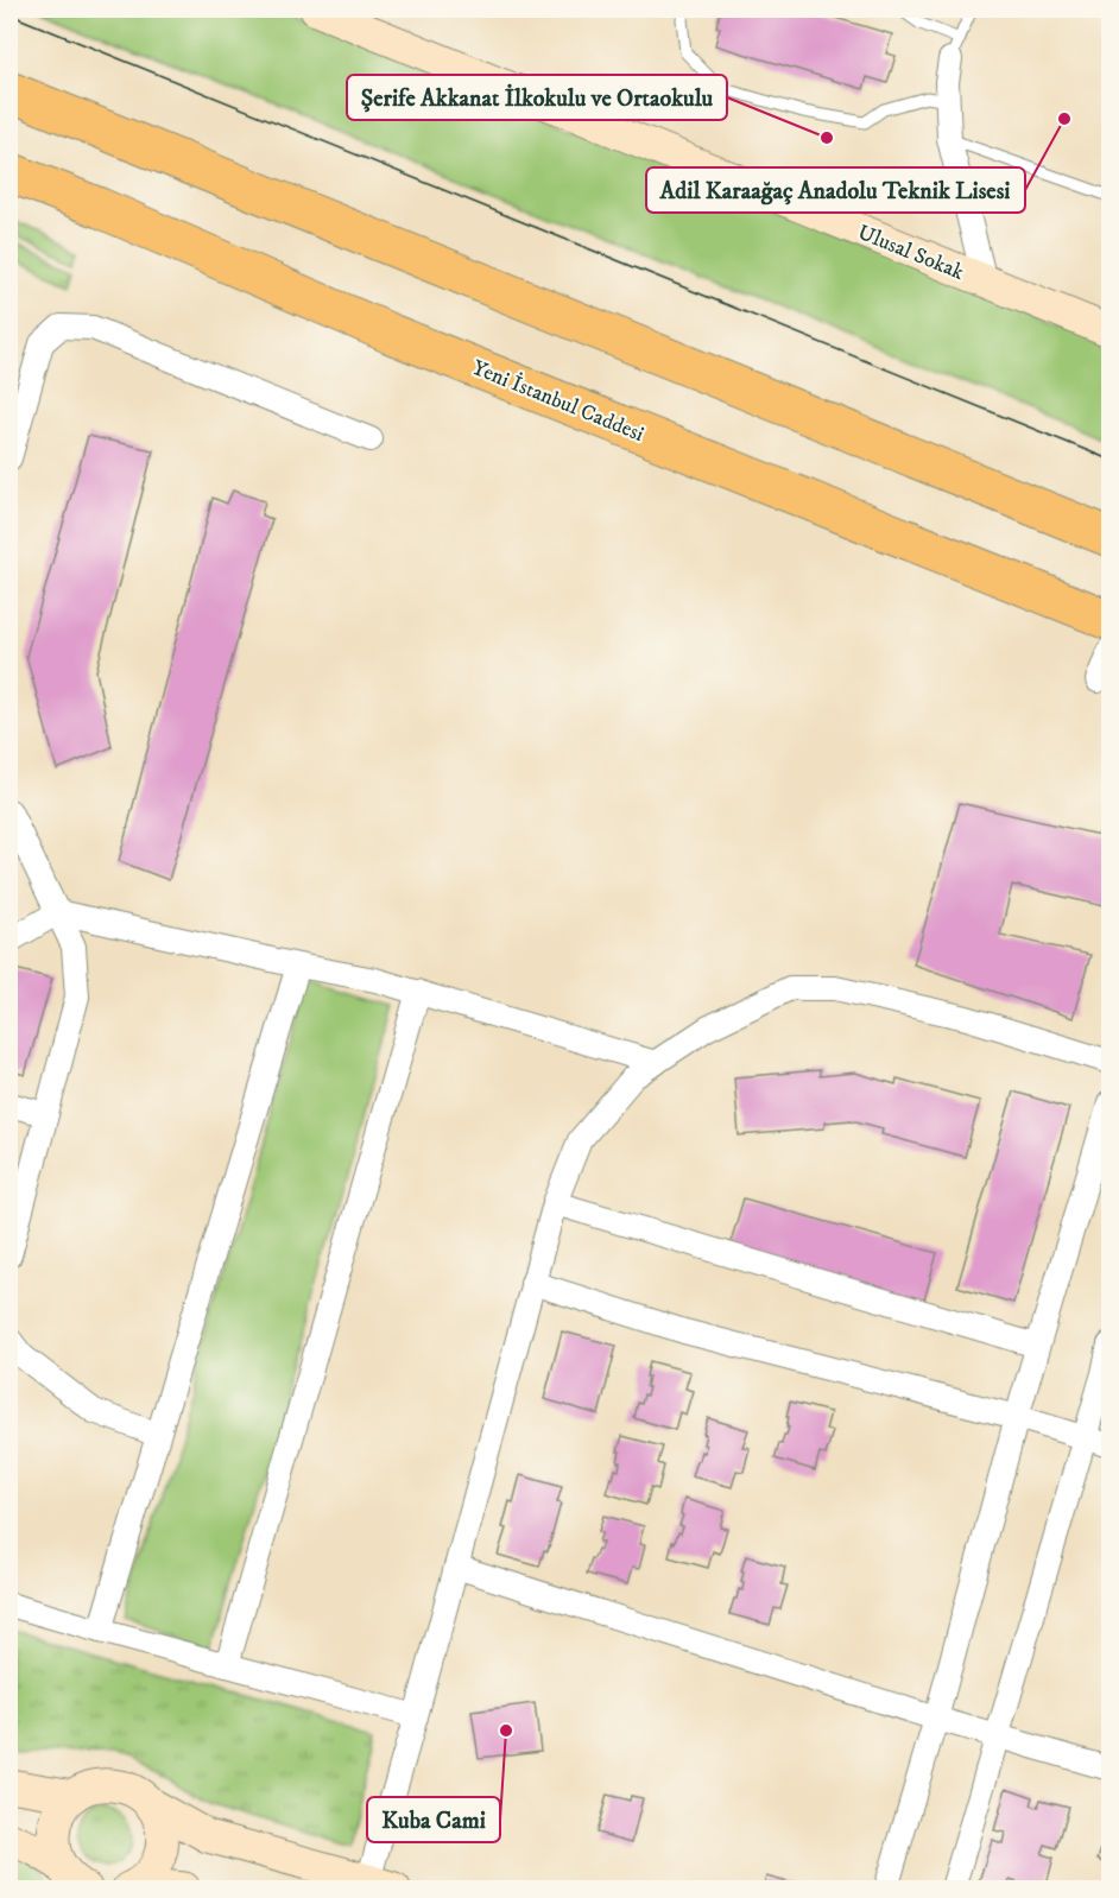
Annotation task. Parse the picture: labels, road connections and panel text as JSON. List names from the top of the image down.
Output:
{
  "streets": {
    "highway": ["Yeni İstanbul Caddesi"],
    "street": ["Ulusal Sokak"]
  },
  "places": ["Adil Karaağaç Anadolu Teknik Lisesi", "Şerife Akkanat İlkokulu ve Ortaokulu", "Kuba Cami"]
}
